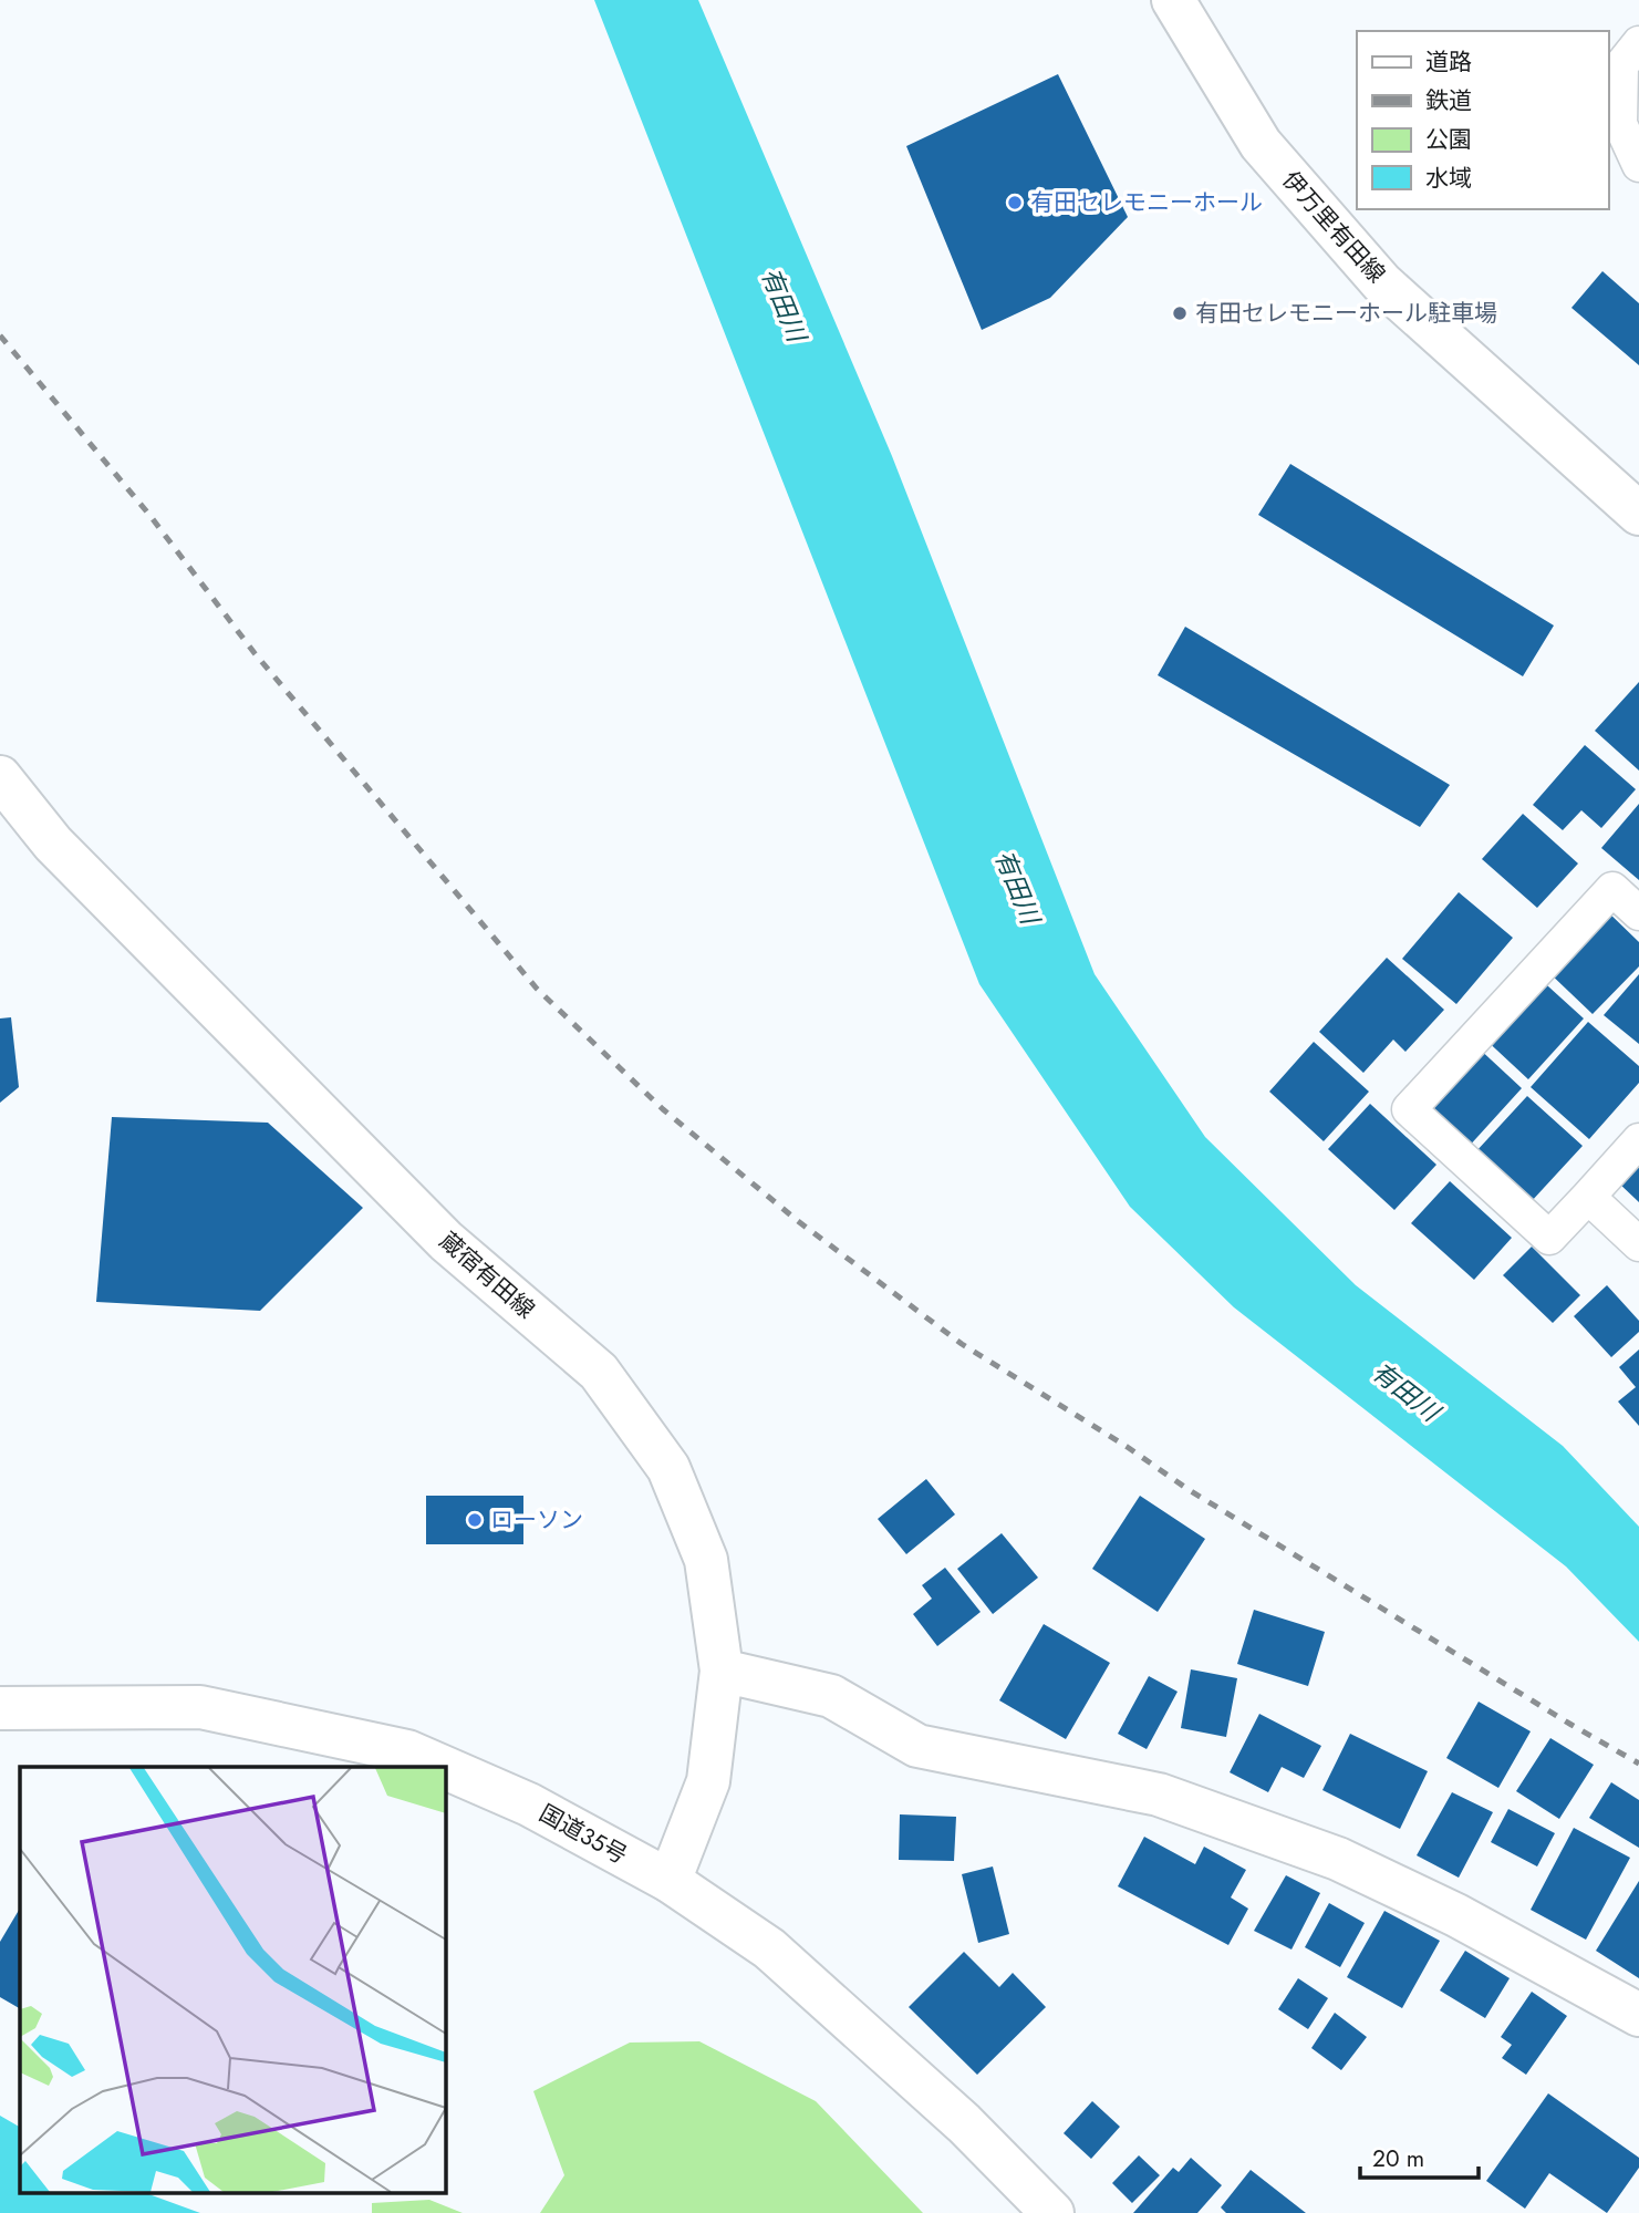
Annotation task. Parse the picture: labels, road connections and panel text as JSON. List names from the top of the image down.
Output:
{
  "streets": {
    "main road": ["伊万里有田線", "蔵宿有田線", "国道35号"]
  },
  "crossings": [
    ["蔵宿有田線", "国道35号"]
  ],
  "water": ["有田川"],
  "places": ["有田セレモニーホール", "有田セレモニーホール駐車場", "ローソン"],
  "legend": [
    "道路",
    "鉄道",
    "公園",
    "水域"
  ],
  "scale_bar": "20 m"
}
